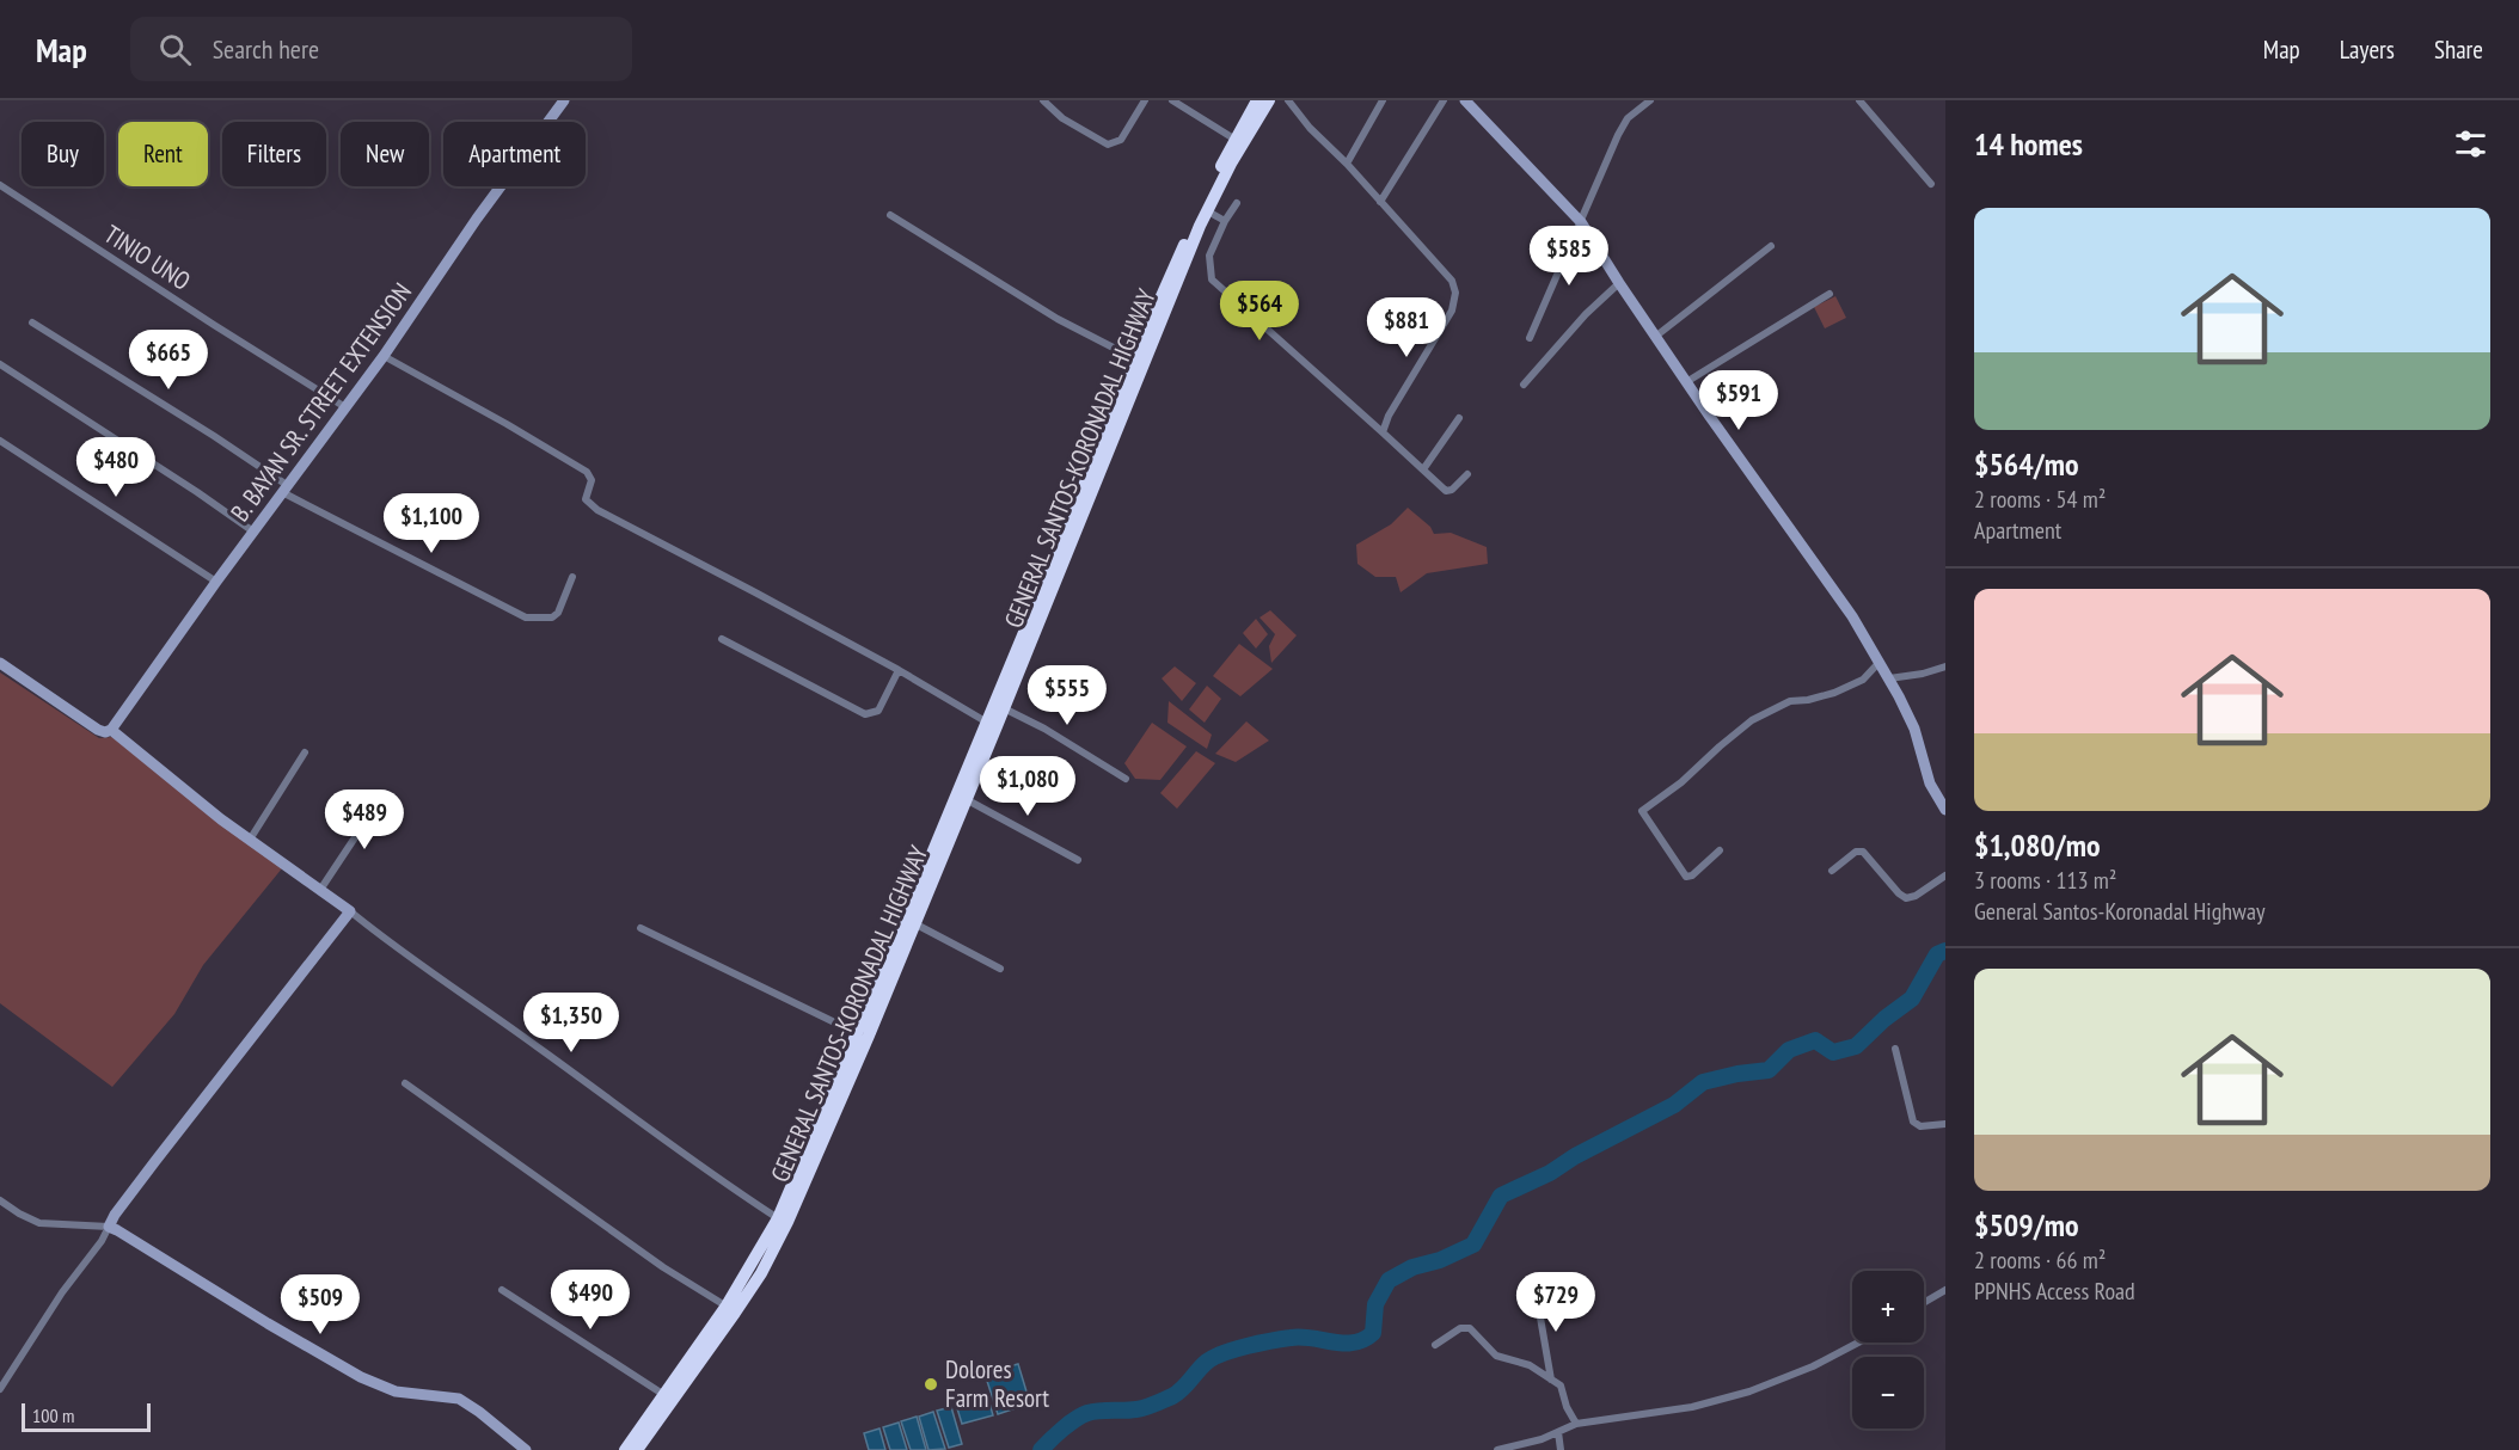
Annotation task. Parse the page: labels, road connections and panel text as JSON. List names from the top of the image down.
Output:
{
  "streets": {
    "highway": ["GENERAL SANTOS-KORONADAL HIGHWAY"],
    "street": ["TINIO UNO", "B. BAYAN SR. STREET EXTENSION"]
  },
  "crossings": [
    ["TINIO UNO", "B. BAYAN SR. STREET EXTENSION"]
  ],
  "places": ["Dolores Farm Resort"],
  "scale_bar": "100 m",
  "page": {
    "header": "Map",
    "search": "Search here",
    "nav": ["Map", "Layers", "Share"],
    "heading": "14 homes",
    "chip": [
      "Buy",
      "Rent",
      "Filters",
      "New",
      "Apartment"
    ],
    "list": [
      {
        "name": "$564/mo",
        "note": "2 rooms · 54 m² · Apartment"
      },
      {
        "name": "$1,080/mo",
        "note": "3 rooms · 113 m² · General Santos-Koronadal Highway"
      },
      {
        "name": "$509/mo",
        "note": "2 rooms · 66 m² · PPNHS Access Road"
      }
    ],
    "price": [
      "$585",
      "$564",
      "$881",
      "$665",
      "$591",
      "$480",
      "$1,100",
      "$555",
      "$1,080",
      "$489",
      "$1,350",
      "$490",
      "$729",
      "$509"
    ],
    "map_buttons": ["+", "−"],
    "scale": "100 m"
  }
}
